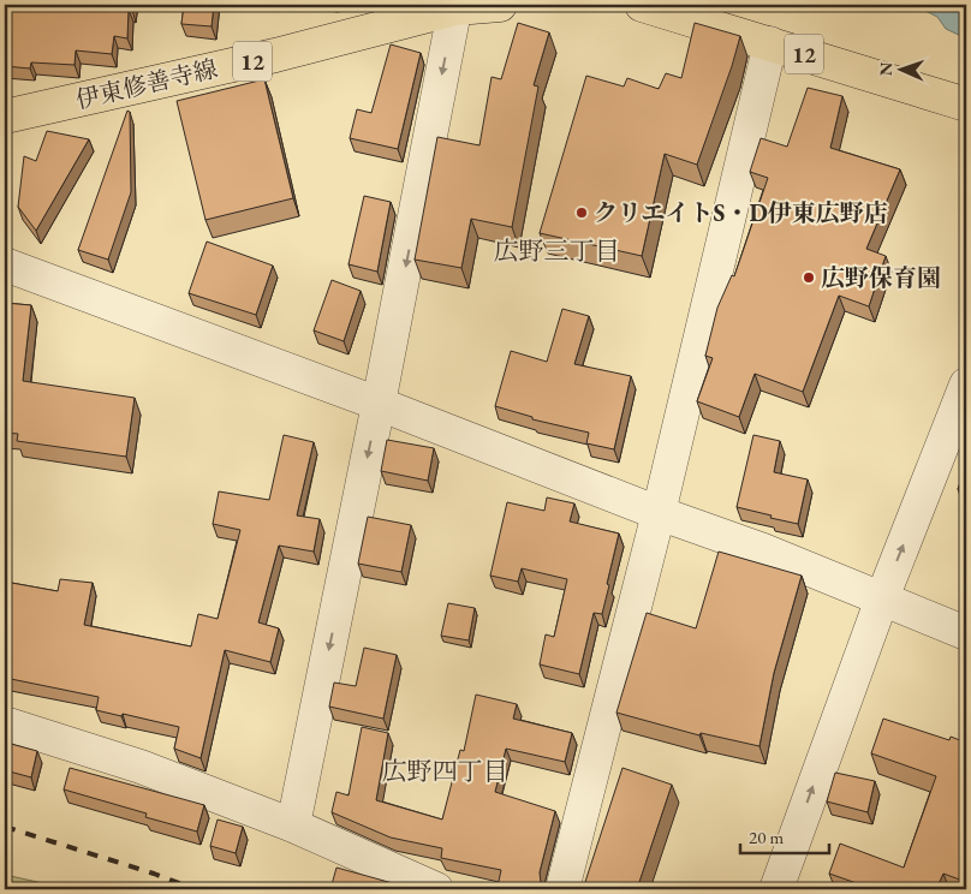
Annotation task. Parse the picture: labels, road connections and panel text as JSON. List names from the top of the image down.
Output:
{
  "streets": {
    "main road": ["12", "伊東修善寺線"]
  },
  "districts": ["広野三丁目", "広野四丁目"],
  "places": ["クリエイトS・D伊東広野店", "広野保育園"],
  "scale_bar": "20 m",
  "north": "left"
}
